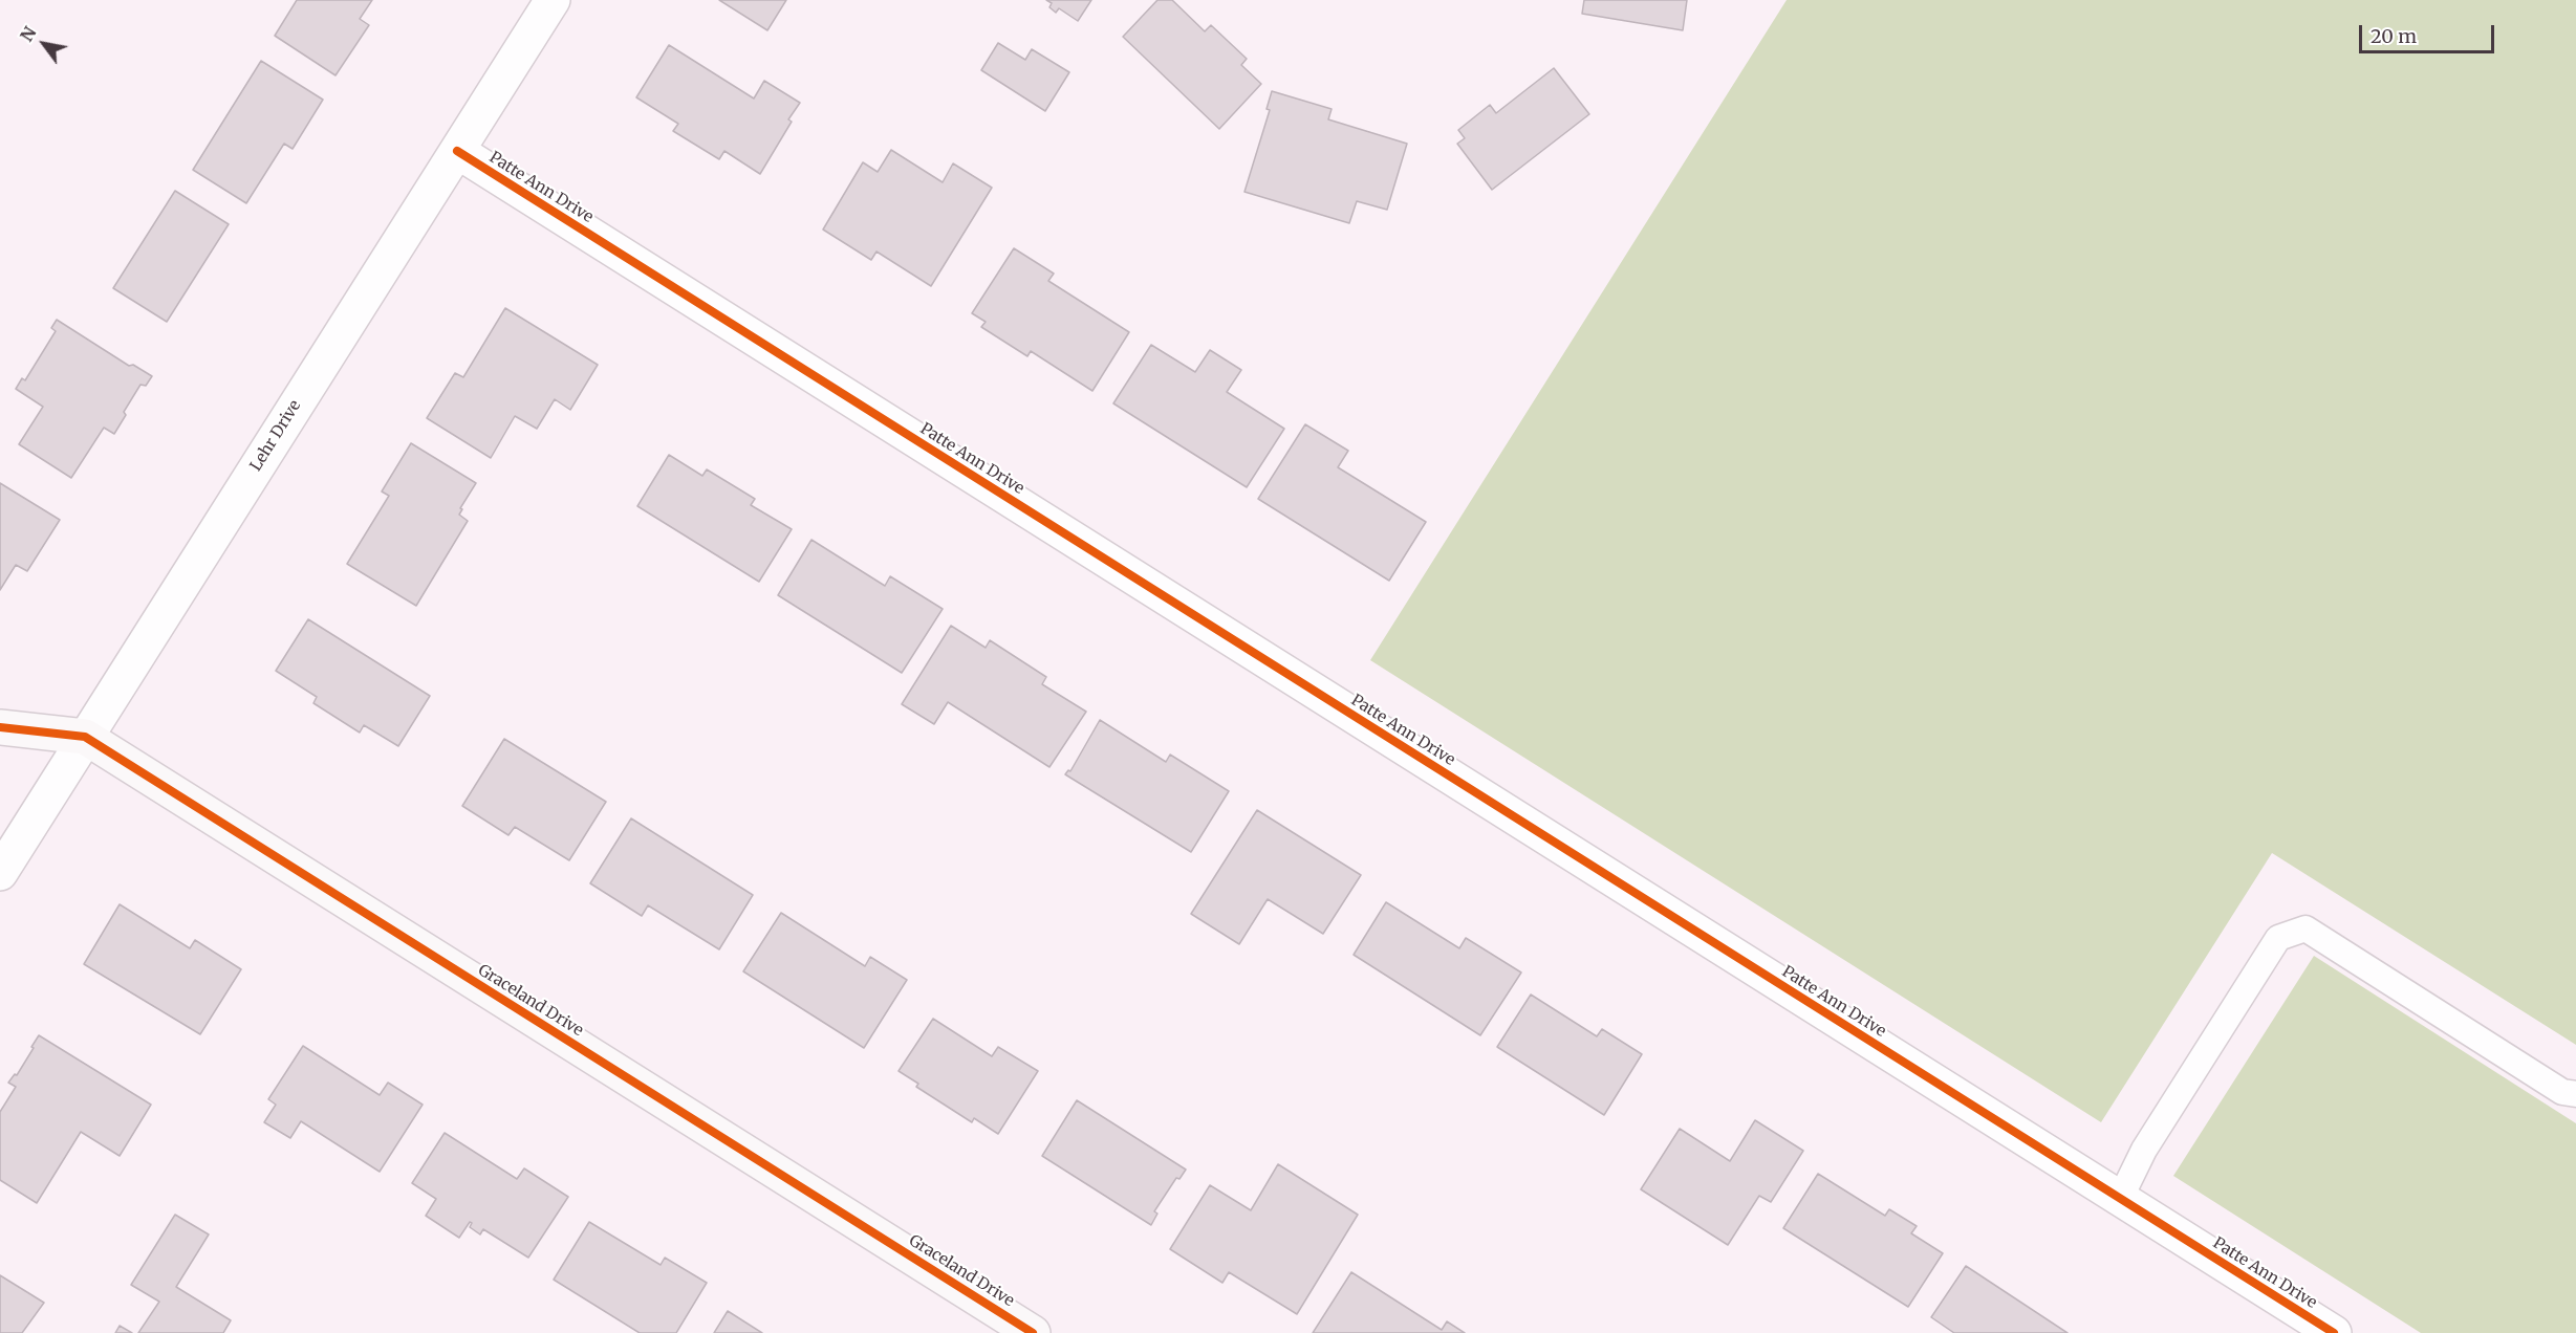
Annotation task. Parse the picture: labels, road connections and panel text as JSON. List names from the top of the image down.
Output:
{
  "streets": {
    "street": ["Patte Ann Drive", "Lehr Drive", "Graceland Drive"]
  },
  "crossings": [
    ["Patte Ann Drive", "Lehr Drive"],
    ["Lehr Drive", "Graceland Drive"]
  ],
  "scale_bar": "20 m",
  "north": "top left"
}
